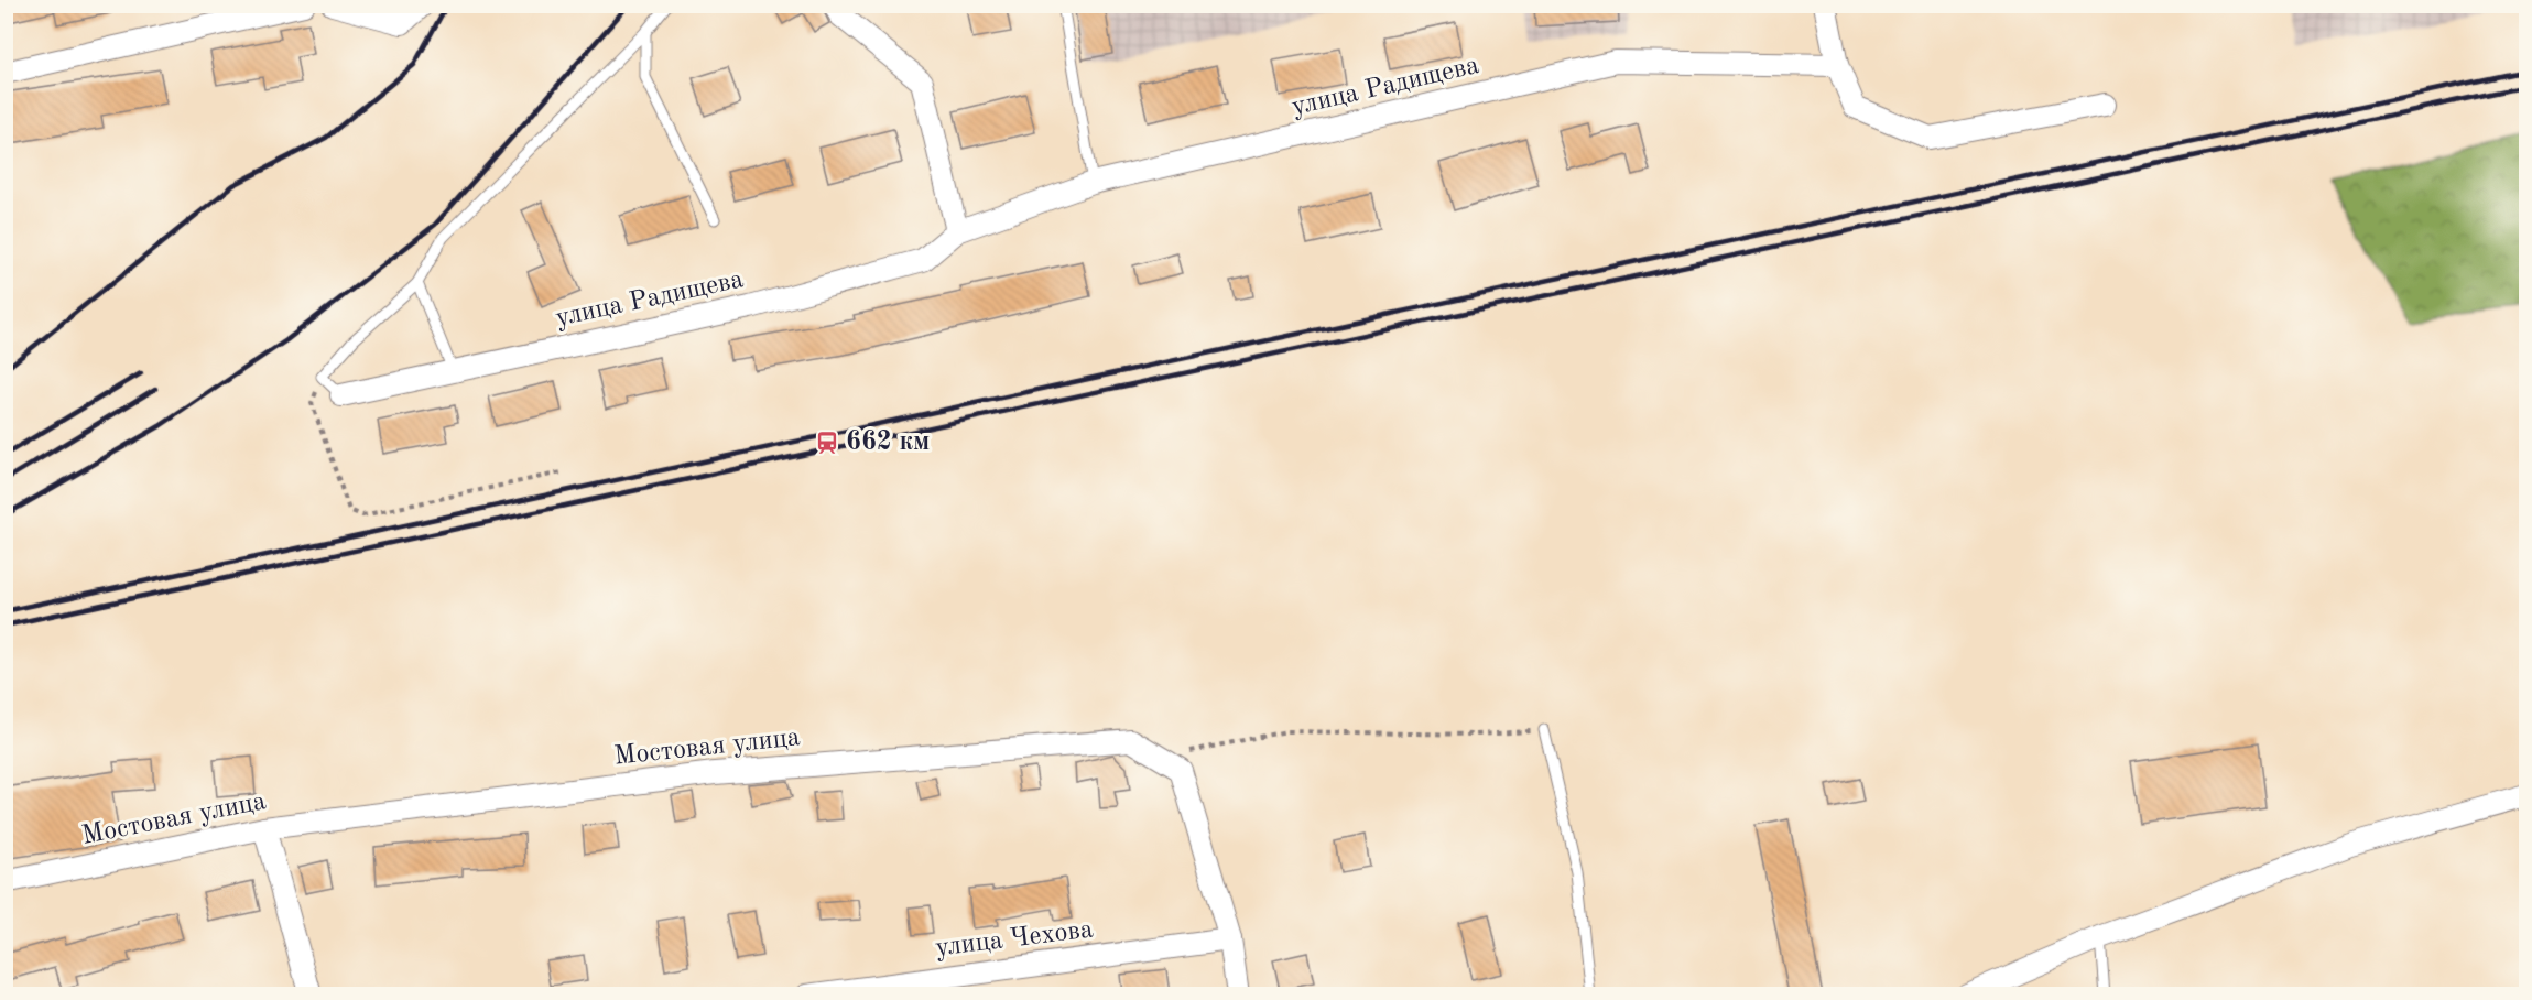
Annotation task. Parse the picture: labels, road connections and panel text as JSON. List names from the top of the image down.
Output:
{
  "streets": {
    "street": ["улица Радищева", "Мостовая улица", "улица Чехова"]
  },
  "crossings": [
    ["Мостовая улица", "улица Чехова"]
  ],
  "places": {
    "station": ["662 км"]
  }
}
